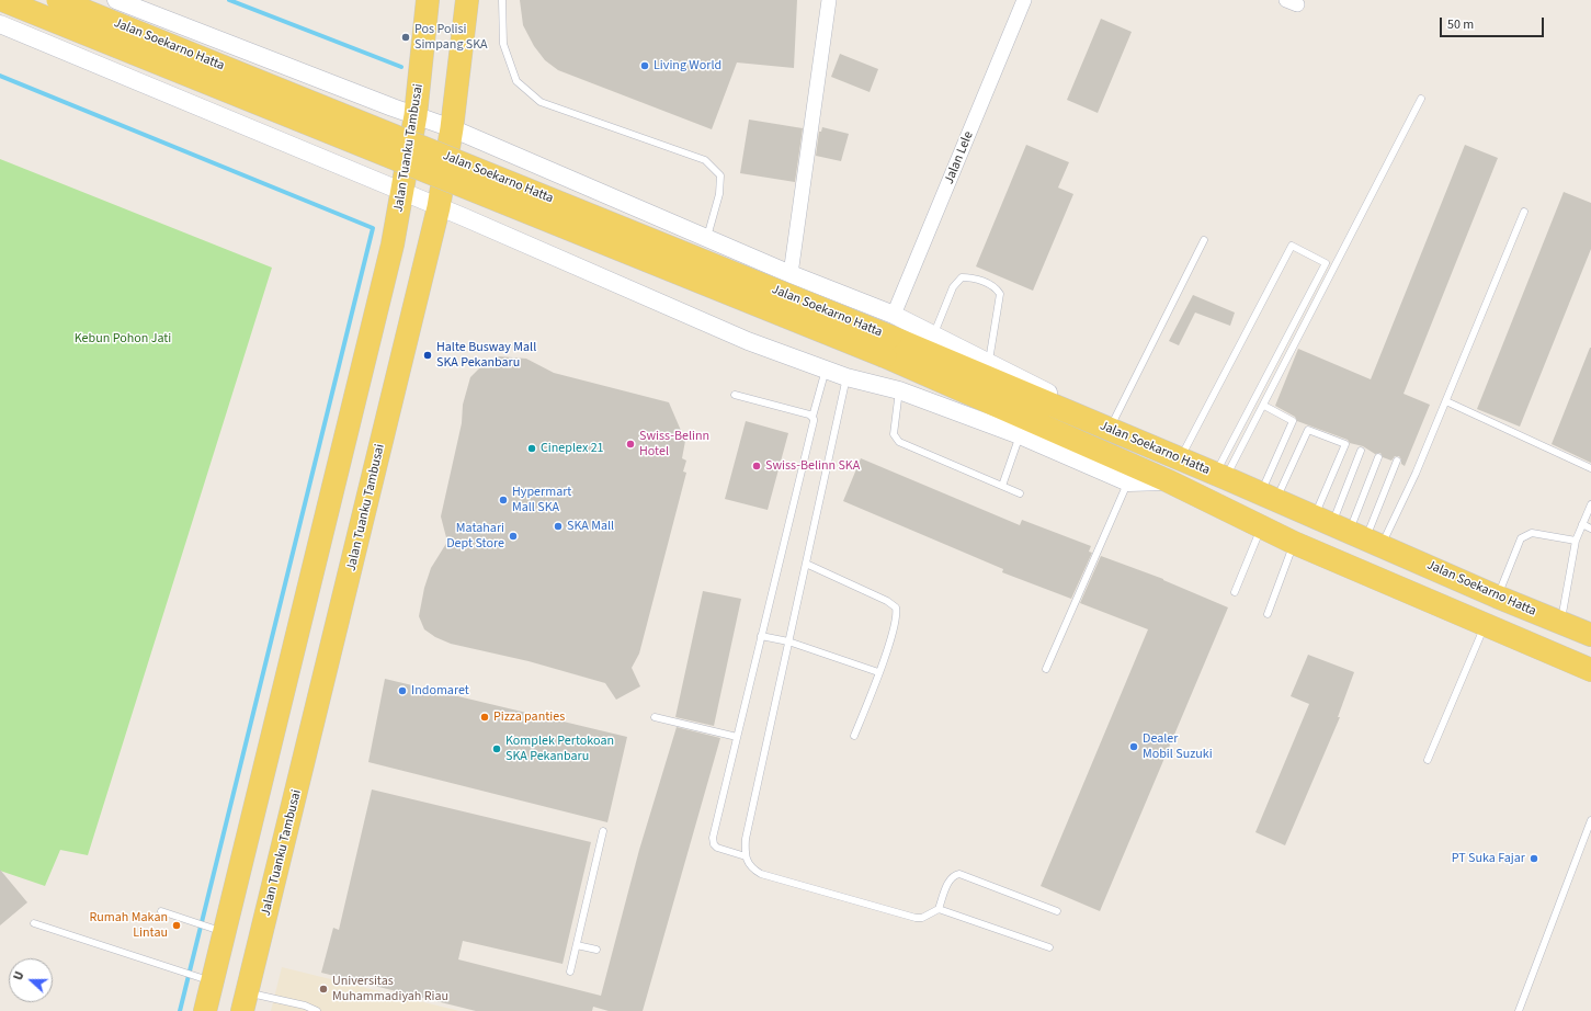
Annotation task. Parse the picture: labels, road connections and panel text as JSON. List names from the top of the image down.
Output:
{
  "streets": {
    "main road": ["Jalan Soekarno Hatta", "Jalan Tuanku Tambusai"],
    "street": ["Jalan Lele"]
  },
  "crossings": [
    ["Jalan Soekarno Hatta", "Jalan Tuanku Tambusai"],
    ["Jalan Soekarno Hatta", "Jalan Lele"]
  ],
  "parks": ["Kebun Pohon Jati"],
  "places": [
    "Pos Polisi Simpang SKA",
    "Living World",
    "Halte Busway Mall SKA Pekanbaru",
    "Swiss-Belinn Hotel",
    "Cineplex 21",
    "Swiss-Belinn SKA",
    "Hypermart Mall SKA",
    "SKA Mall",
    "Matahari Dept Store",
    "Indomaret",
    "Pizza panties",
    "Dealer Mobil Suzuki",
    "Komplek Pertokoan SKA Pekanbaru",
    "PT Suka Fajar",
    "Rumah Makan Lintau",
    "Universitas Muhammadiyah Riau"
  ],
  "scale_bar": "50 m",
  "north": "left"
}
